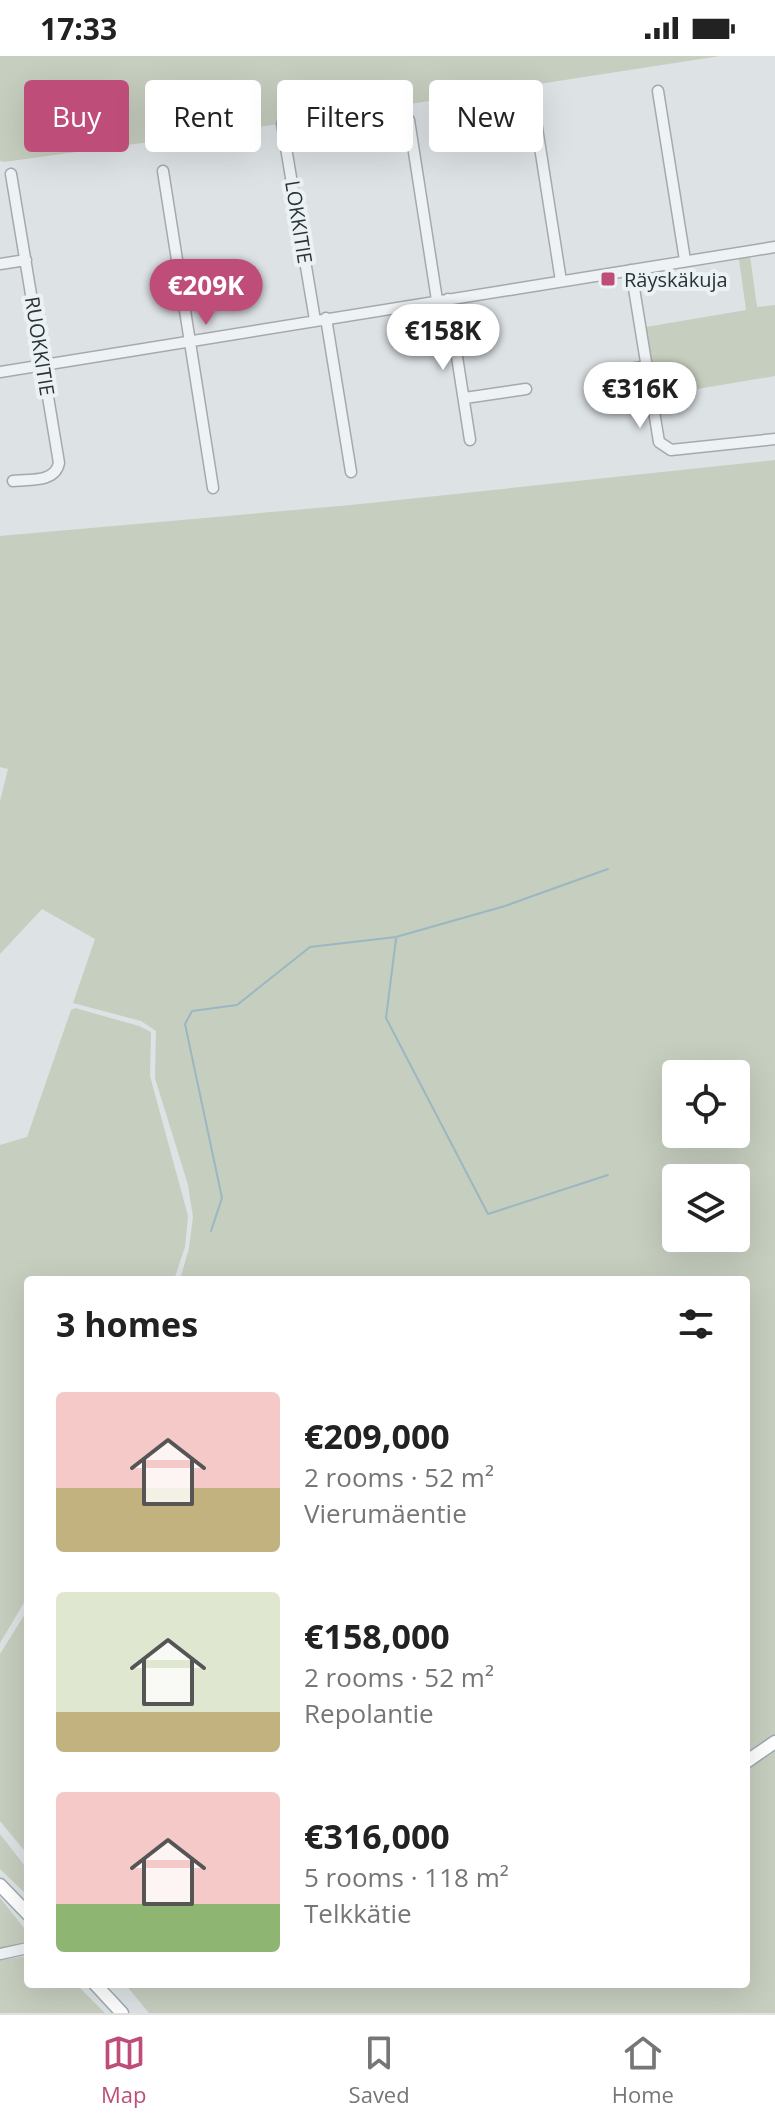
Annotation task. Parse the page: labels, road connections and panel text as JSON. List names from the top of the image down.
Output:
{
  "streets": {
    "street": ["LOKKITIE", "RUOKKITIE"]
  },
  "places": {
    "transit": ["Räyskäkuja"]
  },
  "page": {
    "status": "17:33",
    "chip": [
      "Buy",
      "Rent",
      "Filters",
      "New"
    ],
    "price": ["€209K", "€158K", "€316K"],
    "heading": "3 homes",
    "list": [
      {
        "name": "€209,000",
        "note": "2 rooms · 52 m² · Vierumäentie"
      },
      {
        "name": "€158,000",
        "note": "2 rooms · 52 m² · Repolantie"
      },
      {
        "name": "€316,000",
        "note": "5 rooms · 118 m² · Telkkätie"
      }
    ],
    "tabs": ["Map", "Saved", "Home"]
  }
}
